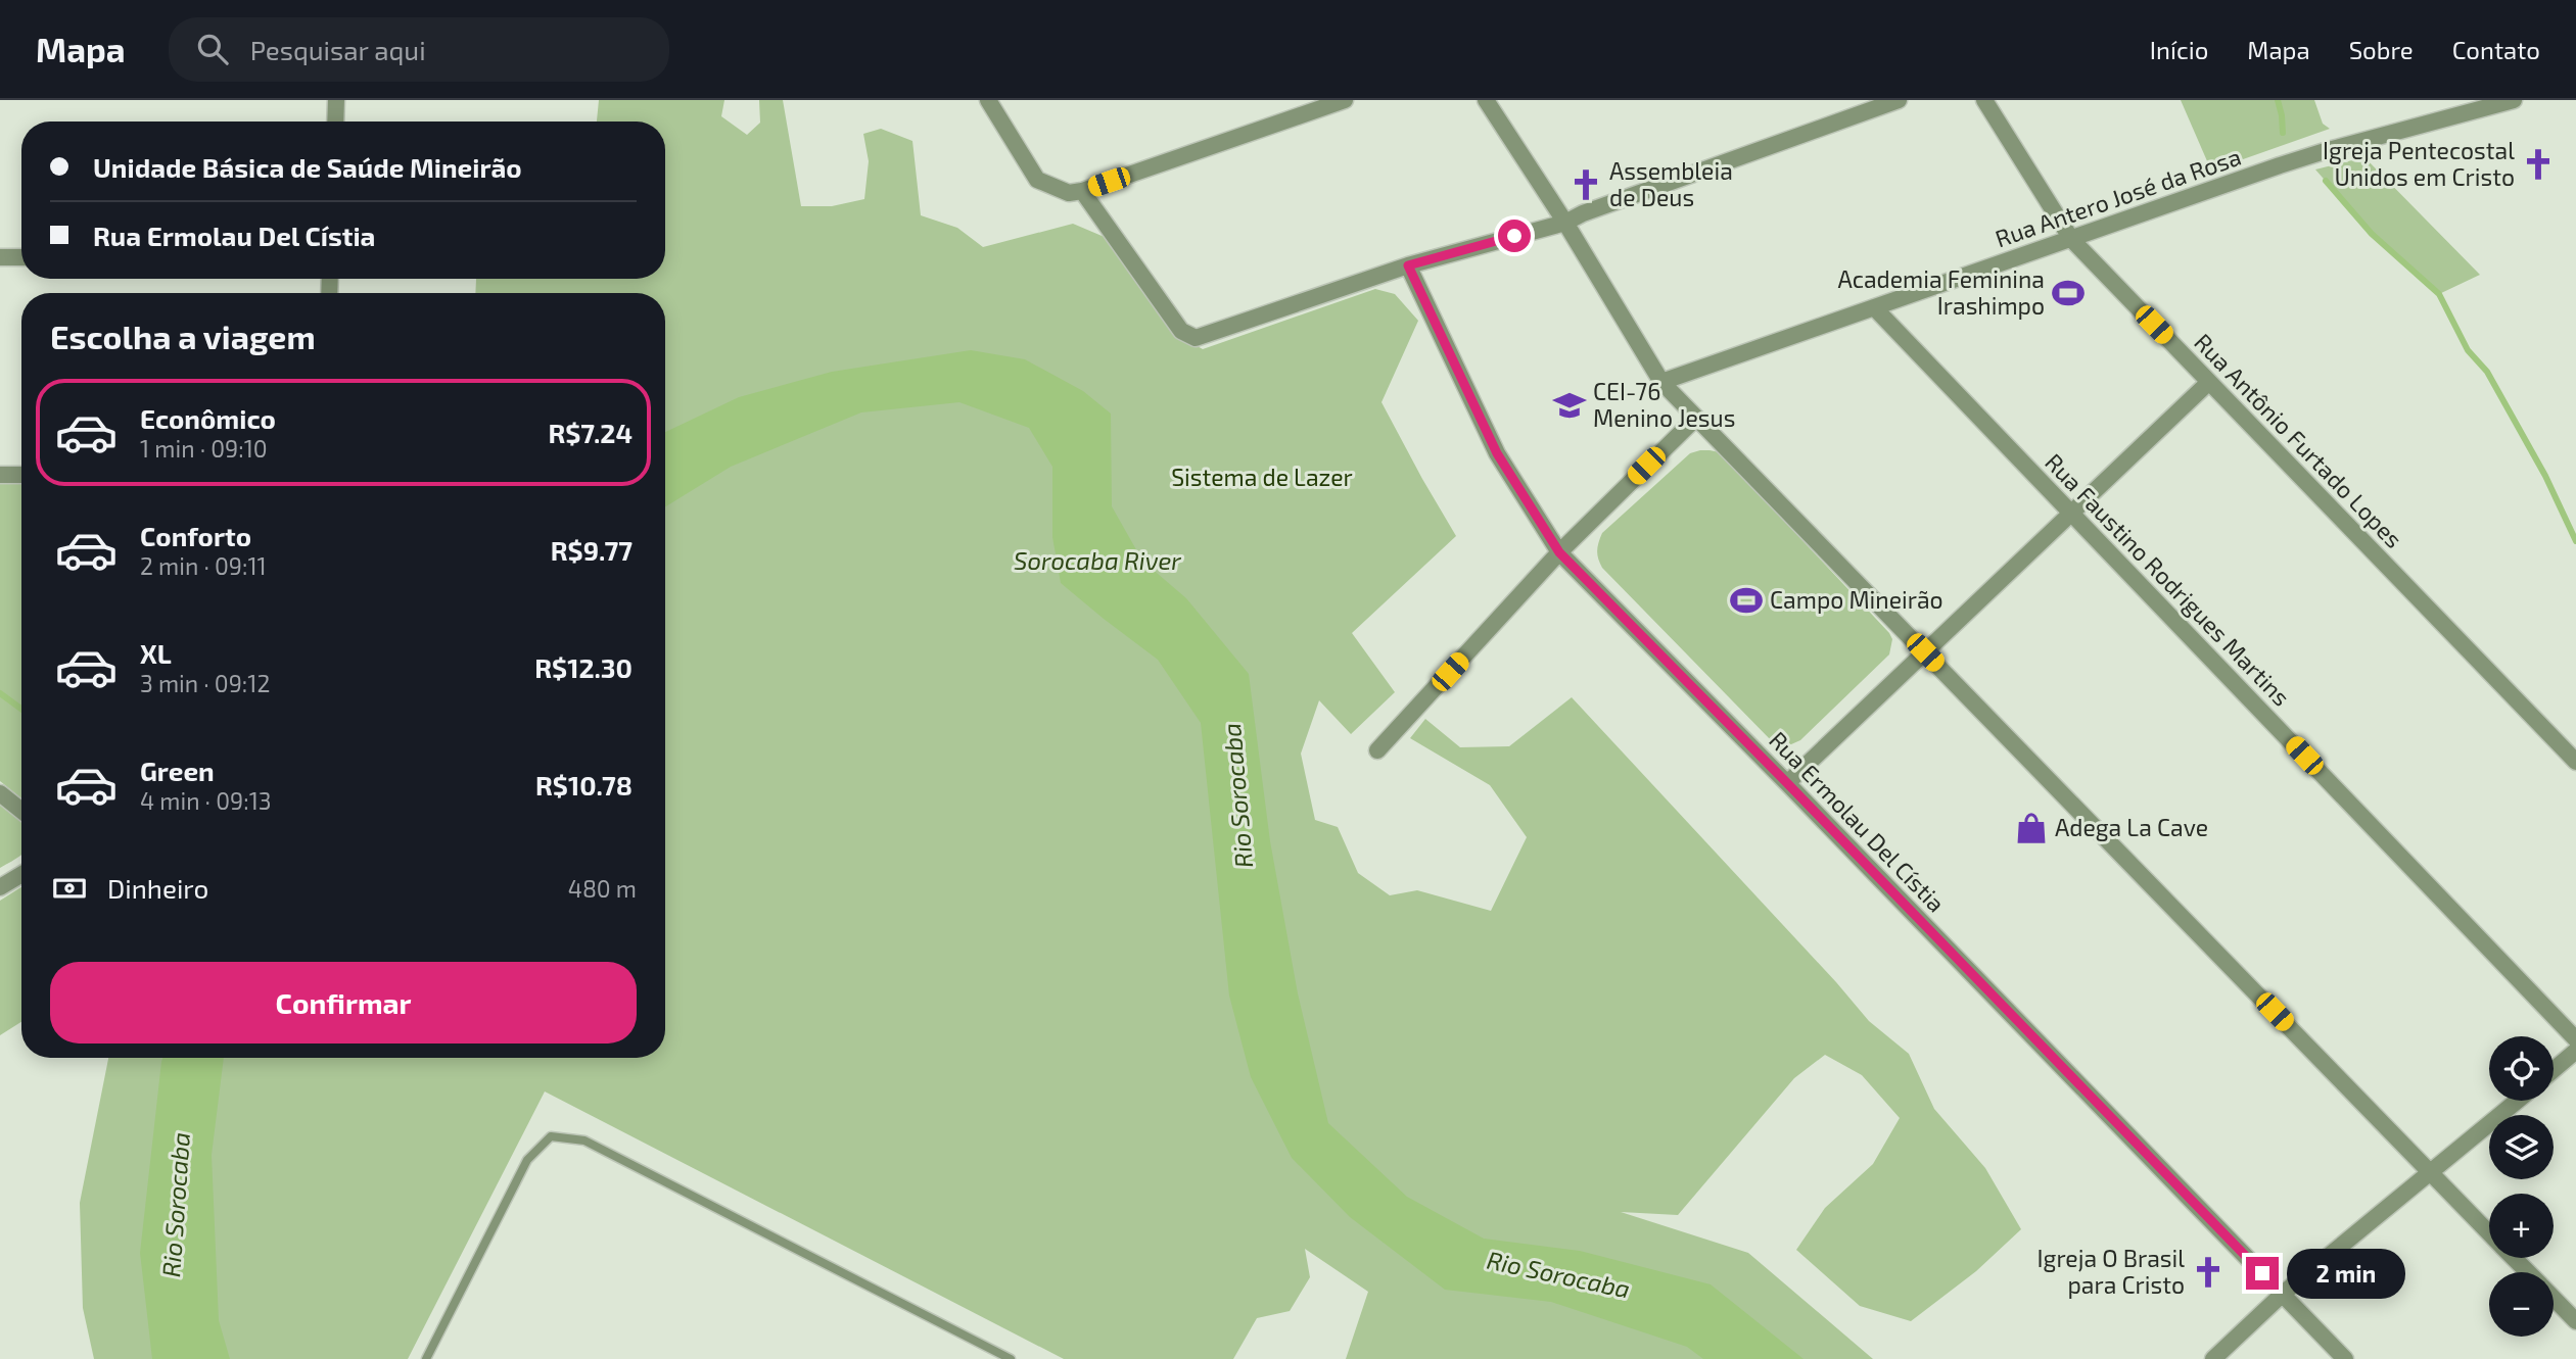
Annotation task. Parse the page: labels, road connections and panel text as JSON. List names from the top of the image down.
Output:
{
  "streets": {
    "street": [
      "Rua Antero José da Rosa",
      "Rua Antônio Furtado Lopes",
      "Rua Faustino Rodrigues Martins",
      "Rua Ermolau Del Cístia"
    ]
  },
  "crossings": [
    ["Rua Antero José da Rosa", "Rua Antônio Furtado Lopes"],
    ["Rua Antero José da Rosa", "Rua Faustino Rodrigues Martins"]
  ],
  "water": ["Sorocaba River", "Rio Sorocaba"],
  "parks": ["Sistema de Lazer"],
  "places": {
    "church": ["Igreja Pentecostal Unidos em Cristo", "Assembleia de Deus", "Igreja O Brasil para Cristo"],
    "sports": ["Academia Feminina Irashimpo", "Campo Mineirão"],
    "school or university": ["CEI-76 Menino Jesus"],
    "shop": ["Adega La Cave"]
  },
  "page": {
    "header": "Mapa",
    "search": "Pesquisar aqui",
    "nav": [
      "Início",
      "Mapa",
      "Sobre",
      "Contato"
    ],
    "banner": ["Unidade Básica de Saúde Mineirão", "Rua Ermolau Del Cístia"],
    "heading": "Escolha a viagem",
    "list": [
      {
        "name": "Econômico",
        "note": "1 min · 09:10",
        "value": "R$7.24"
      },
      {
        "name": "Conforto",
        "note": "2 min · 09:11",
        "value": "R$9.77"
      },
      {
        "name": "XL",
        "note": "3 min · 09:12",
        "value": "R$12.30"
      },
      {
        "name": "Green",
        "note": "4 min · 09:13",
        "value": "R$10.78"
      }
    ],
    "pay": ["Dinheiro", "480 m"],
    "buttons": "Confirmar",
    "map_buttons": ["+", "−"],
    "bubble": "2 min"
  }
}
